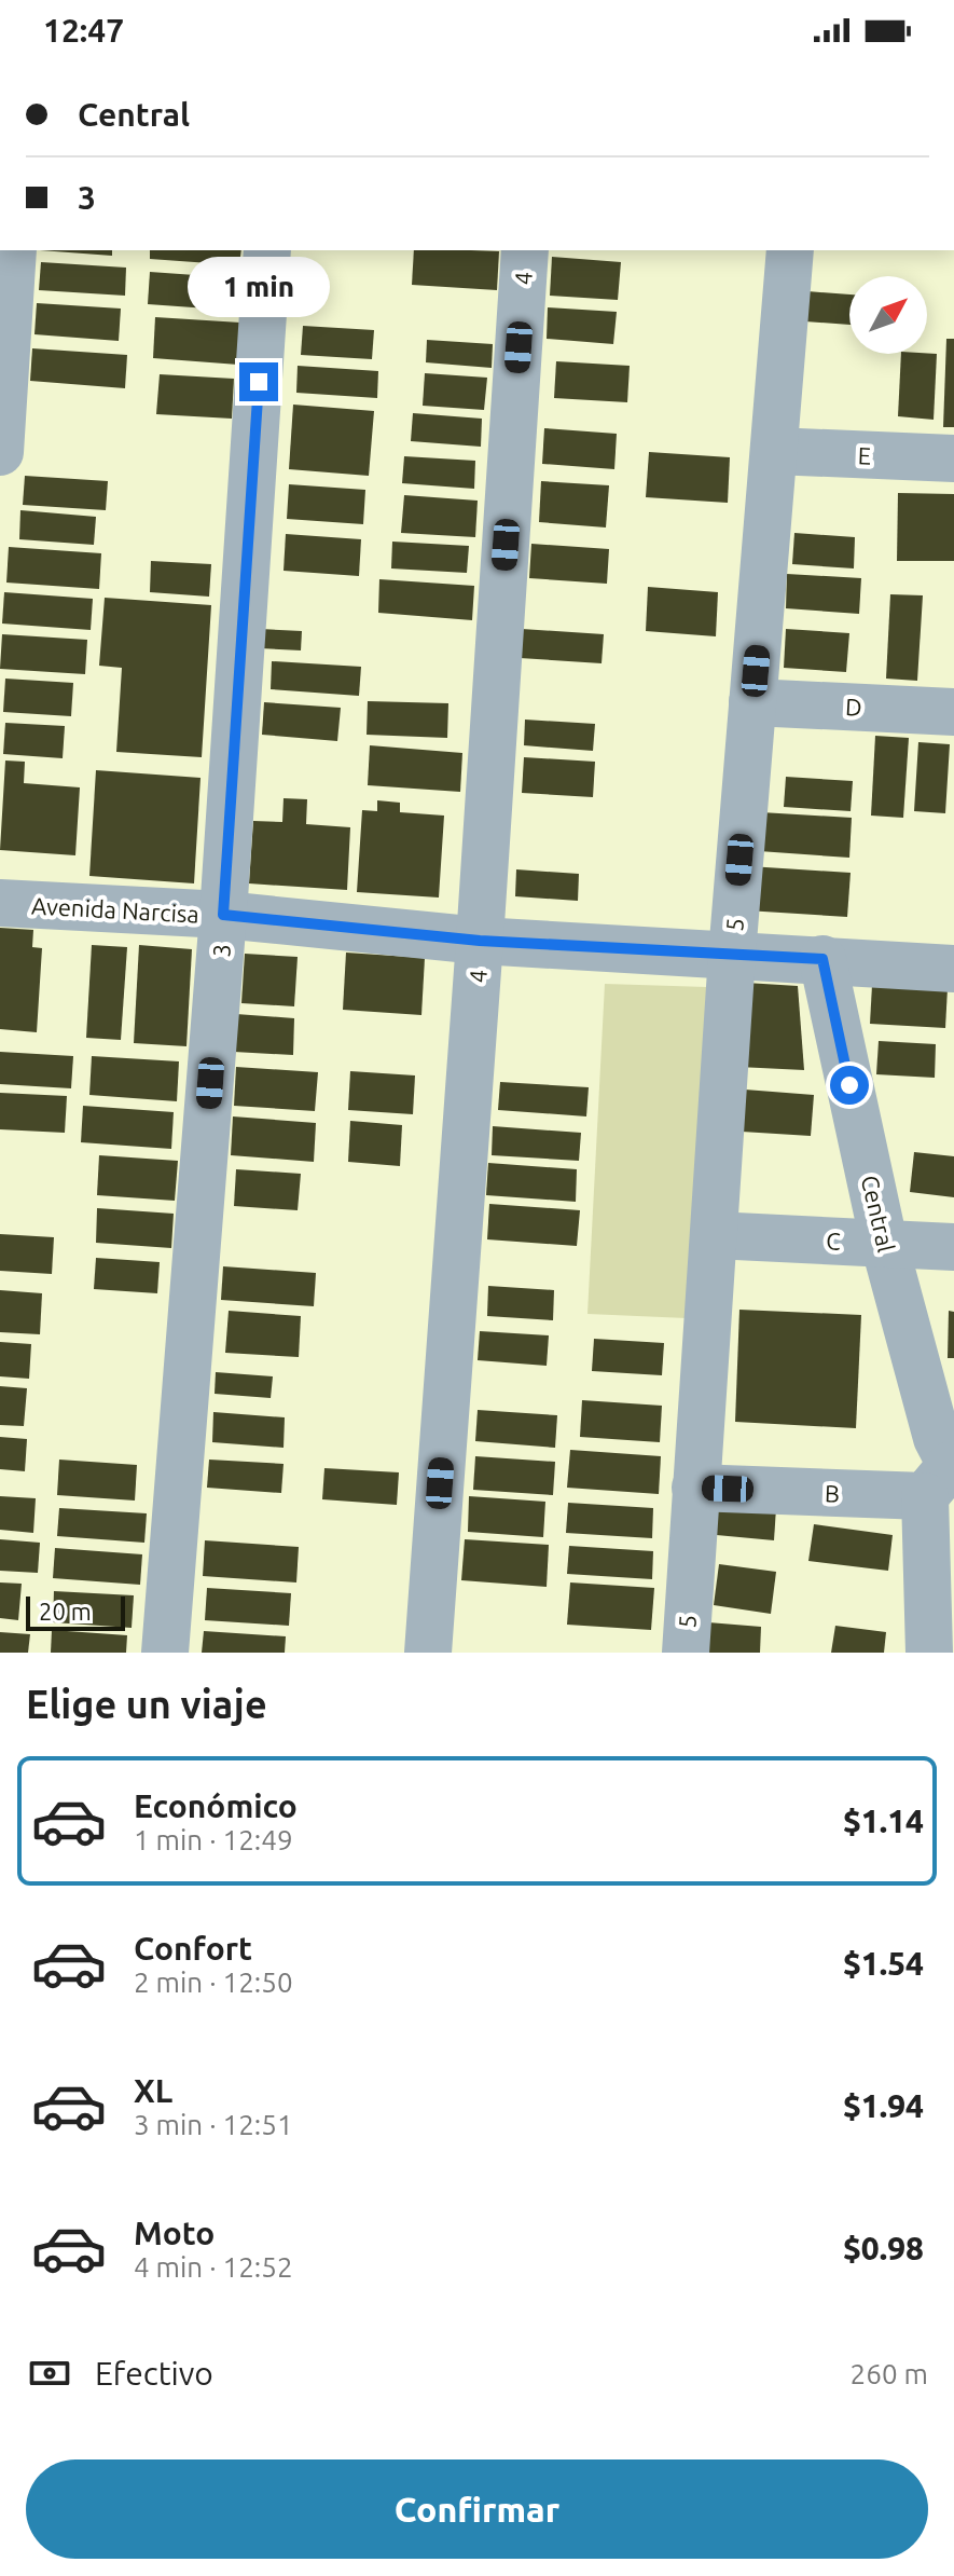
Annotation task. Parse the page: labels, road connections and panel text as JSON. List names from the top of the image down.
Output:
{
  "streets": {
    "street": [
      "4",
      "E",
      "D",
      "Avenida Narcisa",
      "5",
      "3",
      "Central",
      "C",
      "B"
    ]
  },
  "crossings": [
    ["4", "Avenida Narcisa"],
    ["E", "5"],
    ["D", "5"],
    ["Avenida Narcisa", "5"],
    ["Avenida Narcisa", "3"],
    ["Avenida Narcisa", "Central"],
    ["5", "C"],
    ["5", "B"],
    ["Central", "C"],
    ["Central", "B"]
  ],
  "scale_bar": "20 m",
  "north": "top right",
  "page": {
    "status": "12:47",
    "banner": ["Central", "3"],
    "bubble": "1 min",
    "scale": "20 m",
    "heading": "Elige un viaje",
    "list": [
      {
        "name": "Económico",
        "note": "1 min · 12:49",
        "value": "$1.14"
      },
      {
        "name": "Confort",
        "note": "2 min · 12:50",
        "value": "$1.54"
      },
      {
        "name": "XL",
        "note": "3 min · 12:51",
        "value": "$1.94"
      },
      {
        "name": "Moto",
        "note": "4 min · 12:52",
        "value": "$0.98"
      }
    ],
    "pay": ["Efectivo", "260 m"],
    "buttons": "Confirmar"
  }
}
